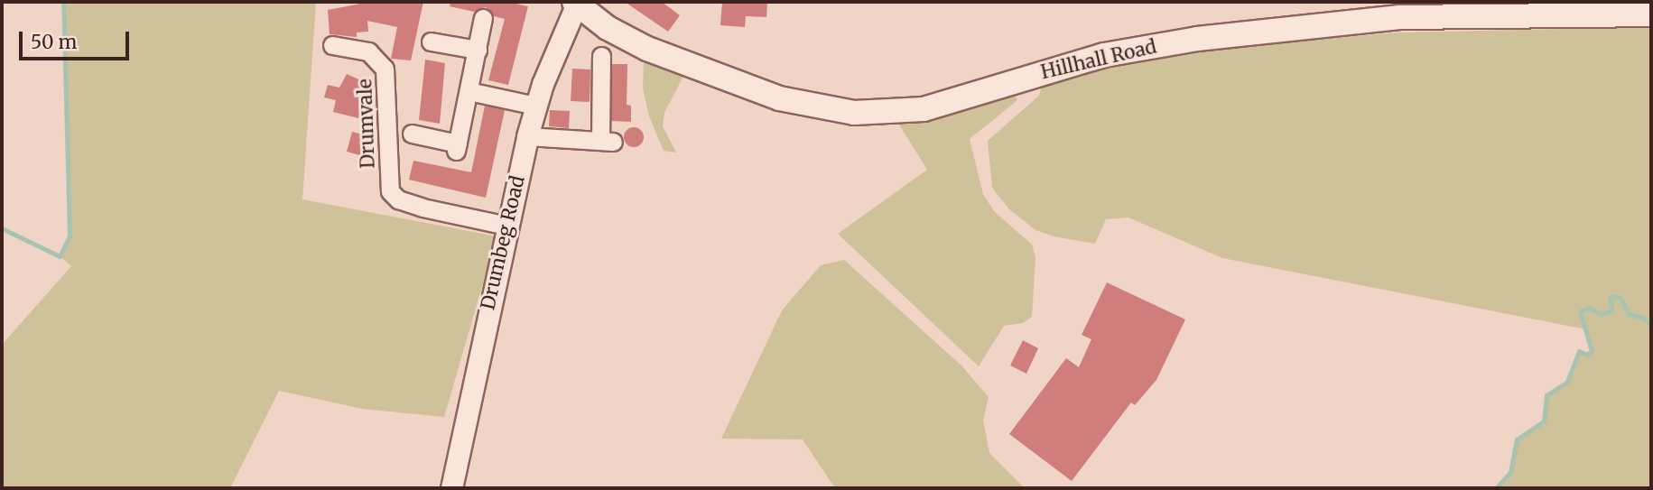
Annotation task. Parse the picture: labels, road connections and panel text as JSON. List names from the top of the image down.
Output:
{
  "streets": {
    "main road": ["Hillhall Road"],
    "street": ["Drumvale", "Drumbeg Road"]
  },
  "crossings": [
    ["Hillhall Road", "Drumbeg Road"],
    ["Drumvale", "Drumbeg Road"]
  ],
  "scale_bar": "50 m"
}
